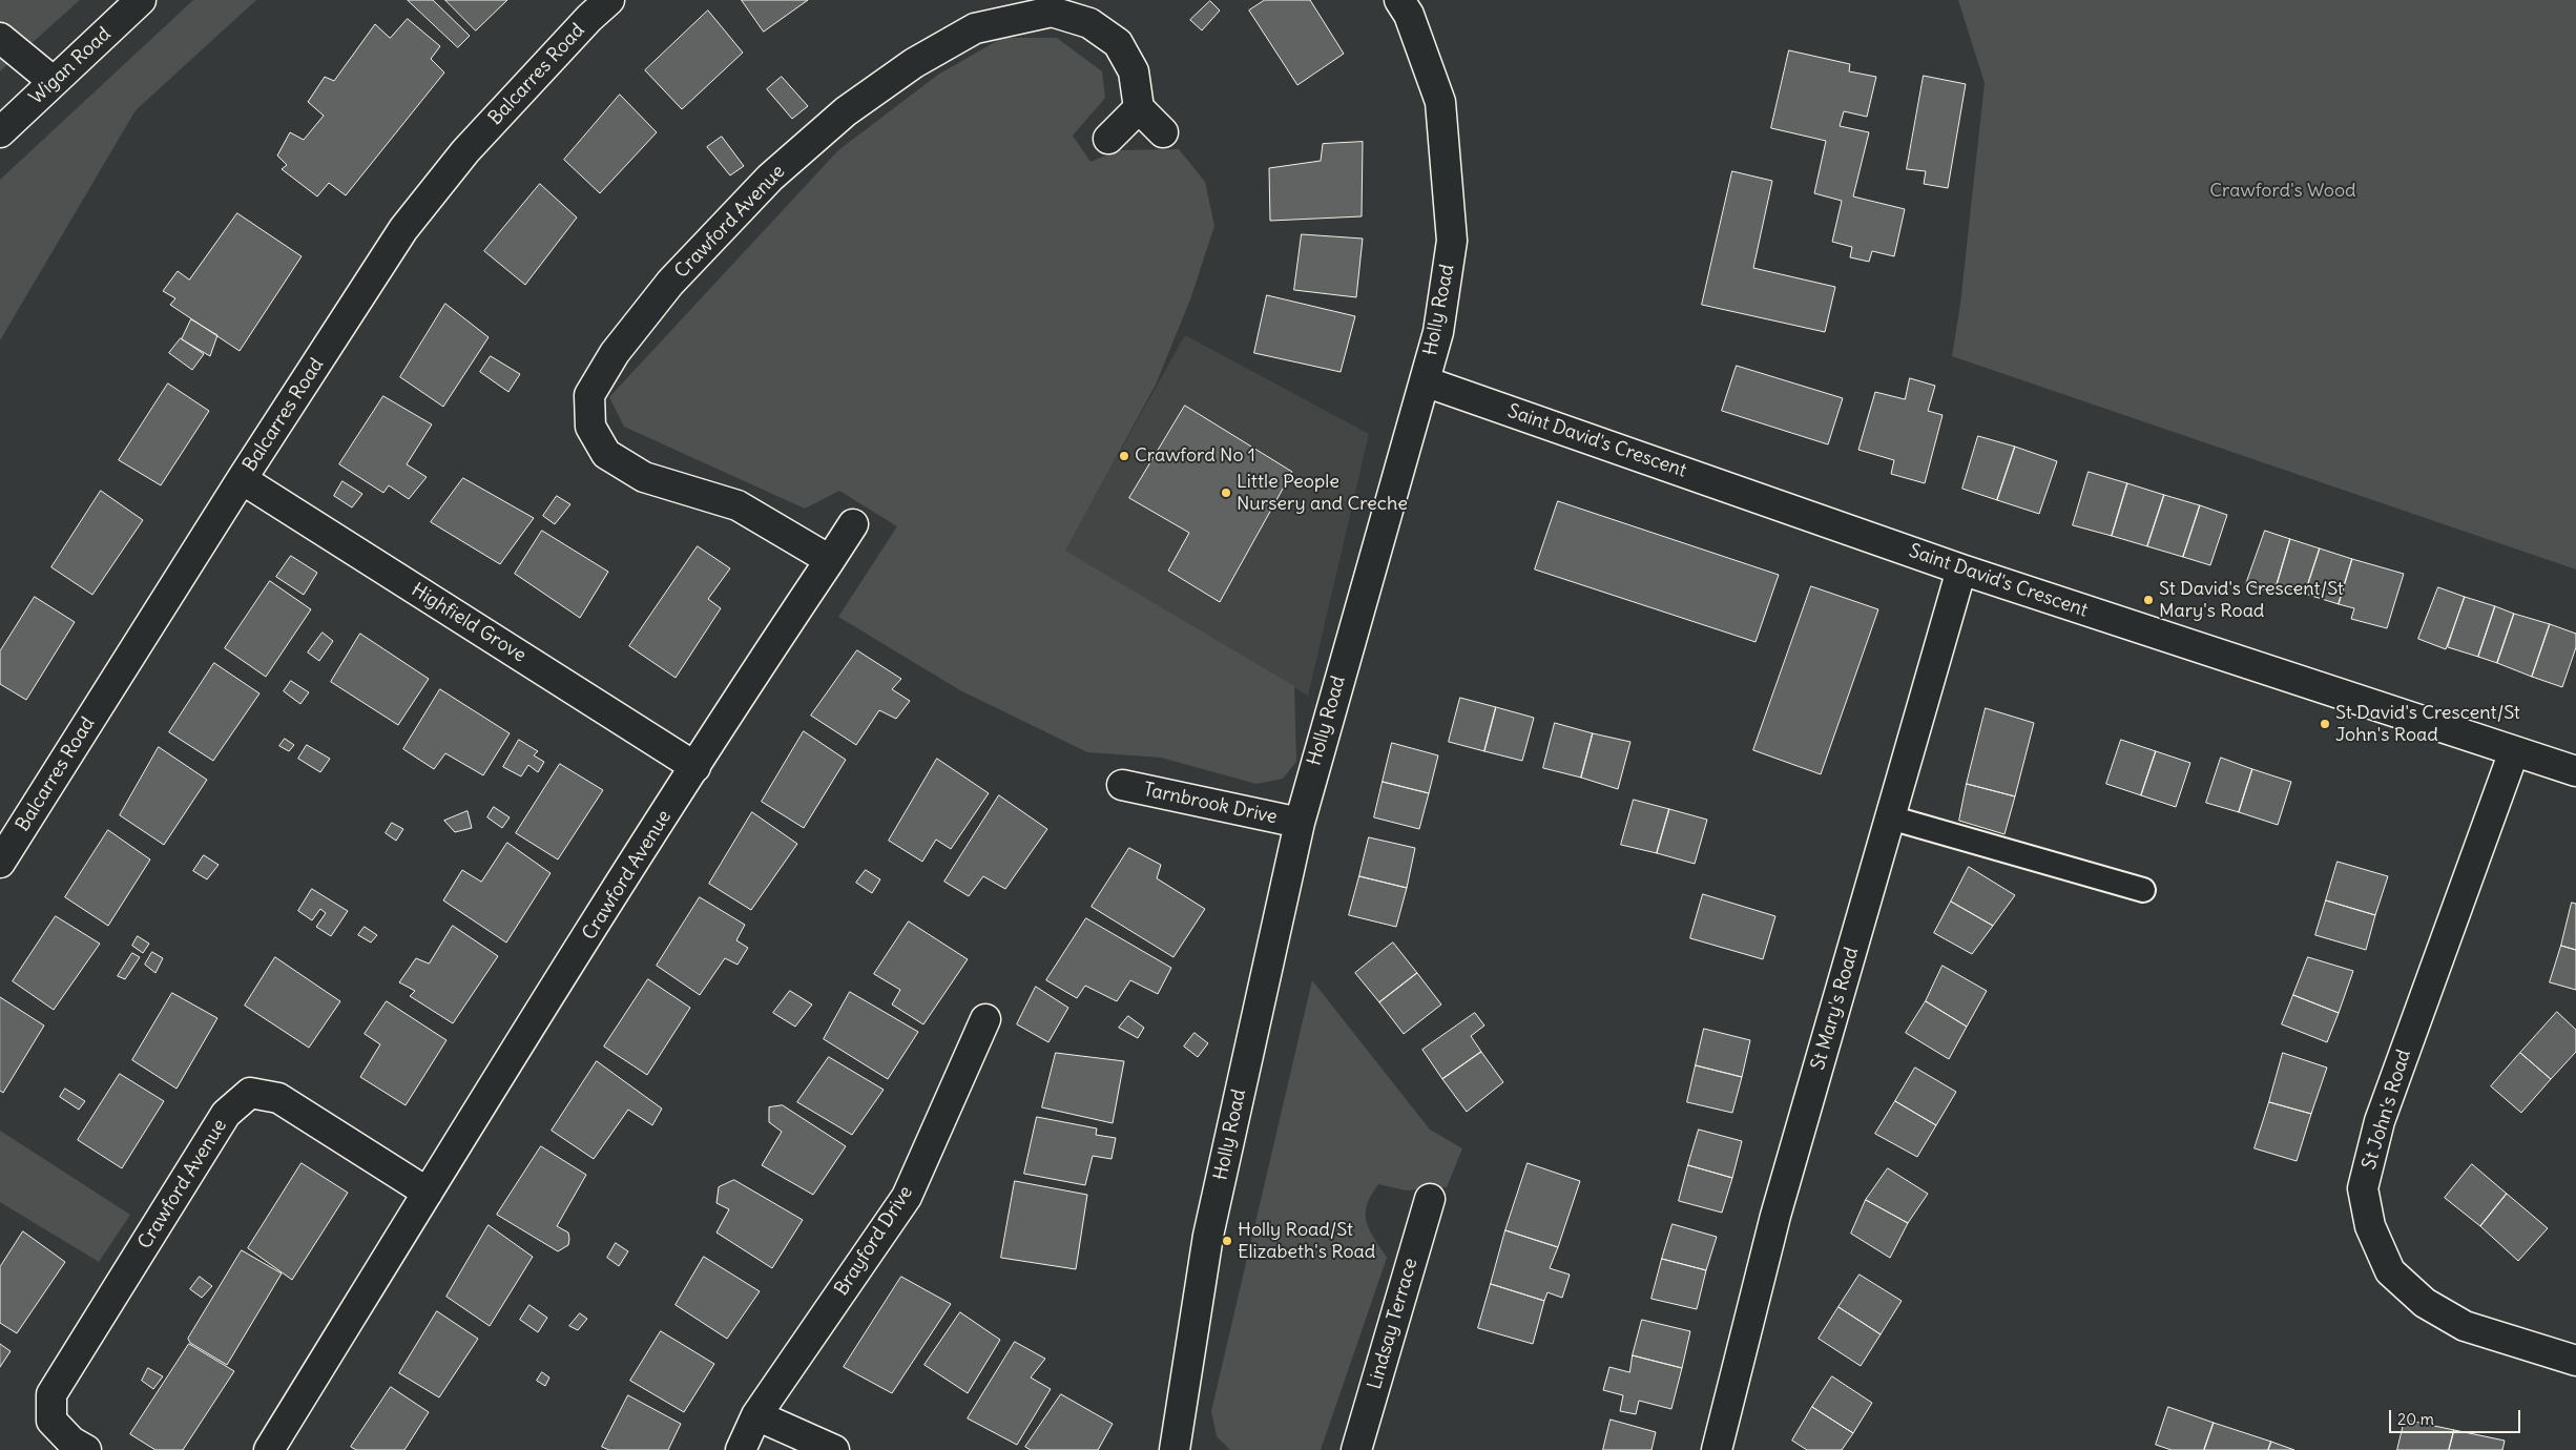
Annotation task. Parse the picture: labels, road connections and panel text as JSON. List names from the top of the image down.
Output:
{
  "streets": {
    "street": [
      "Wigan Road",
      "Balcarres Road",
      "Crawford Avenue",
      "Holly Road",
      "Saint David's Crescent",
      "Highfield Grove",
      "Tarnbrook Drive",
      "St Mary's Road",
      "St John's Road",
      "Brayford Drive",
      "Lindsay Terrace"
    ]
  },
  "crossings": [
    ["Balcarres Road", "Highfield Grove"],
    ["Crawford Avenue", "Highfield Grove"],
    ["Holly Road", "Saint David's Crescent"],
    ["Holly Road", "Tarnbrook Drive"],
    ["Saint David's Crescent", "St Mary's Road"],
    ["Saint David's Crescent", "St John's Road"]
  ],
  "parks": ["Crawford's Wood"],
  "places": [
    "Crawford No 1",
    "Little People Nursery and Creche",
    "St David's Crescent/St Mary's Road",
    "St David's Crescent/St John's Road",
    "Holly Road/St Elizabeth's Road"
  ],
  "scale_bar": "20 m"
}
